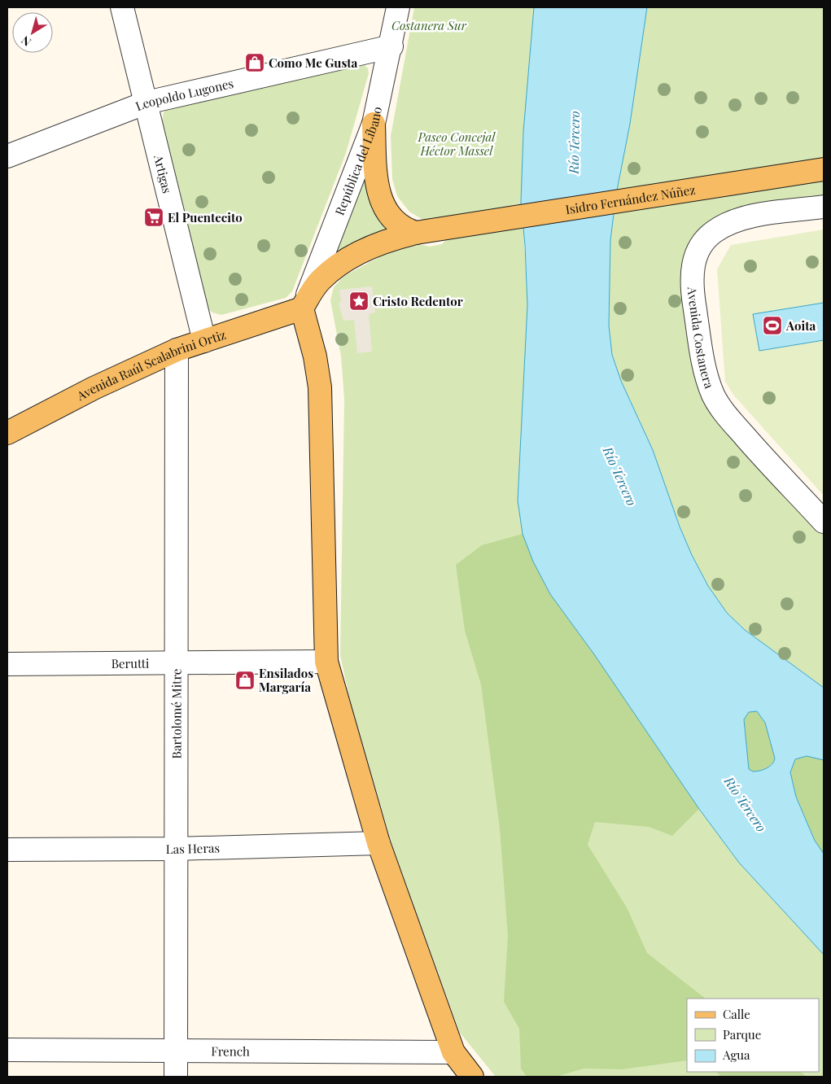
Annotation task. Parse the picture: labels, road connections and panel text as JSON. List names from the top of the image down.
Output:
{
  "streets": {
    "main road": ["Isidro Fernández Núñez", "Avenida Raúl Scalabrini Ortiz"],
    "street": [
      "Leopoldo Lugones",
      "República del Líbano",
      "Artigas",
      "Avenida Costanera",
      "Berutti",
      "Bartolomé Mitre",
      "Las Heras",
      "French"
    ]
  },
  "crossings": [
    ["Leopoldo Lugones", "República del Líbano"],
    ["Leopoldo Lugones", "Artigas"],
    ["República del Líbano", "Avenida Raúl Scalabrini Ortiz"],
    ["Artigas", "Avenida Raúl Scalabrini Ortiz"],
    ["Avenida Raúl Scalabrini Ortiz", "Bartolomé Mitre"],
    ["Berutti", "Bartolomé Mitre"],
    ["Bartolomé Mitre", "Las Heras"],
    ["Bartolomé Mitre", "French"]
  ],
  "water": ["Río Tercero"],
  "parks": ["Costanera Sur", "Paseo Concejal Héctor Massel"],
  "places": {
    "shop": ["Como Me Gusta", "Ensilados Margaría"],
    "supermarket": ["El Puentecito"],
    "place": ["Cristo Redentor"],
    "sports": ["Aoita"]
  },
  "legend": ["Calle", "Parque", "Agua"],
  "north": "bottom left"
}
